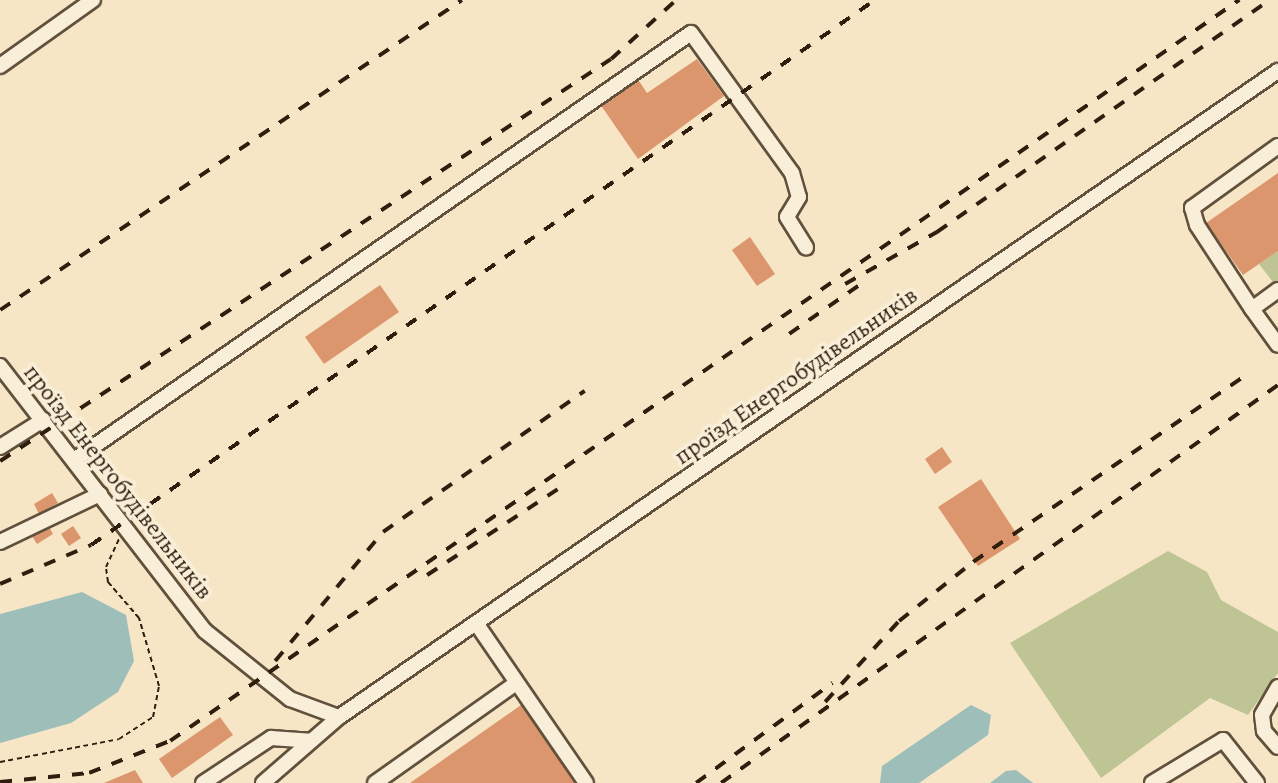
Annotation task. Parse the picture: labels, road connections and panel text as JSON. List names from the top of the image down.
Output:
{
  "streets": {
    "street": ["проїзд Енергобудівельників"]
  }
}
